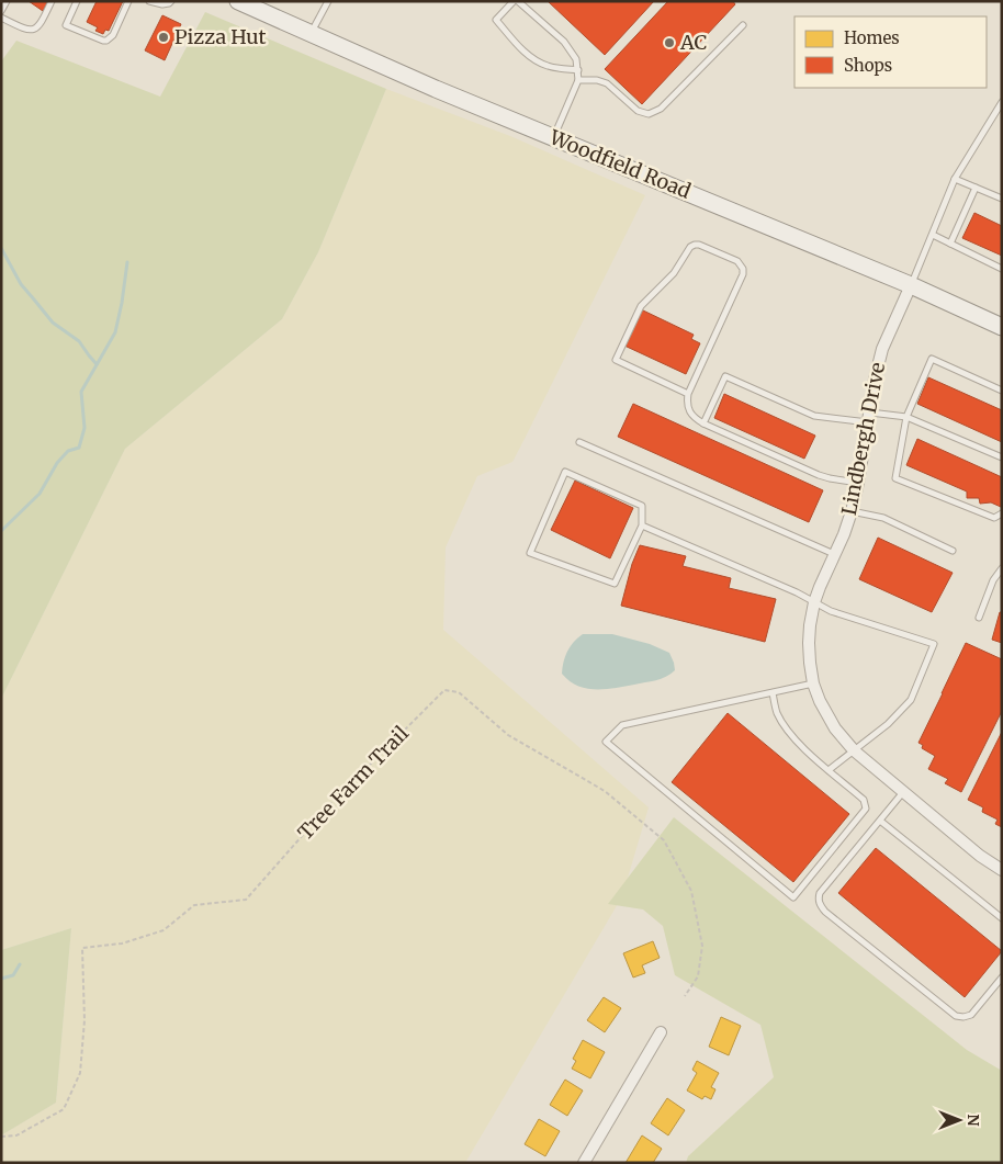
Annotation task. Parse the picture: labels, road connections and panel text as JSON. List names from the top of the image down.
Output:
{
  "streets": {
    "main road": ["Woodfield Road"],
    "street": ["Lindbergh Drive"],
    "path": ["Tree Farm Trail"]
  },
  "crossings": [
    ["Woodfield Road", "Lindbergh Drive"]
  ],
  "places": ["Pizza Hut", "AC"],
  "legend": ["Homes", "Shops"],
  "north": "right"
}
